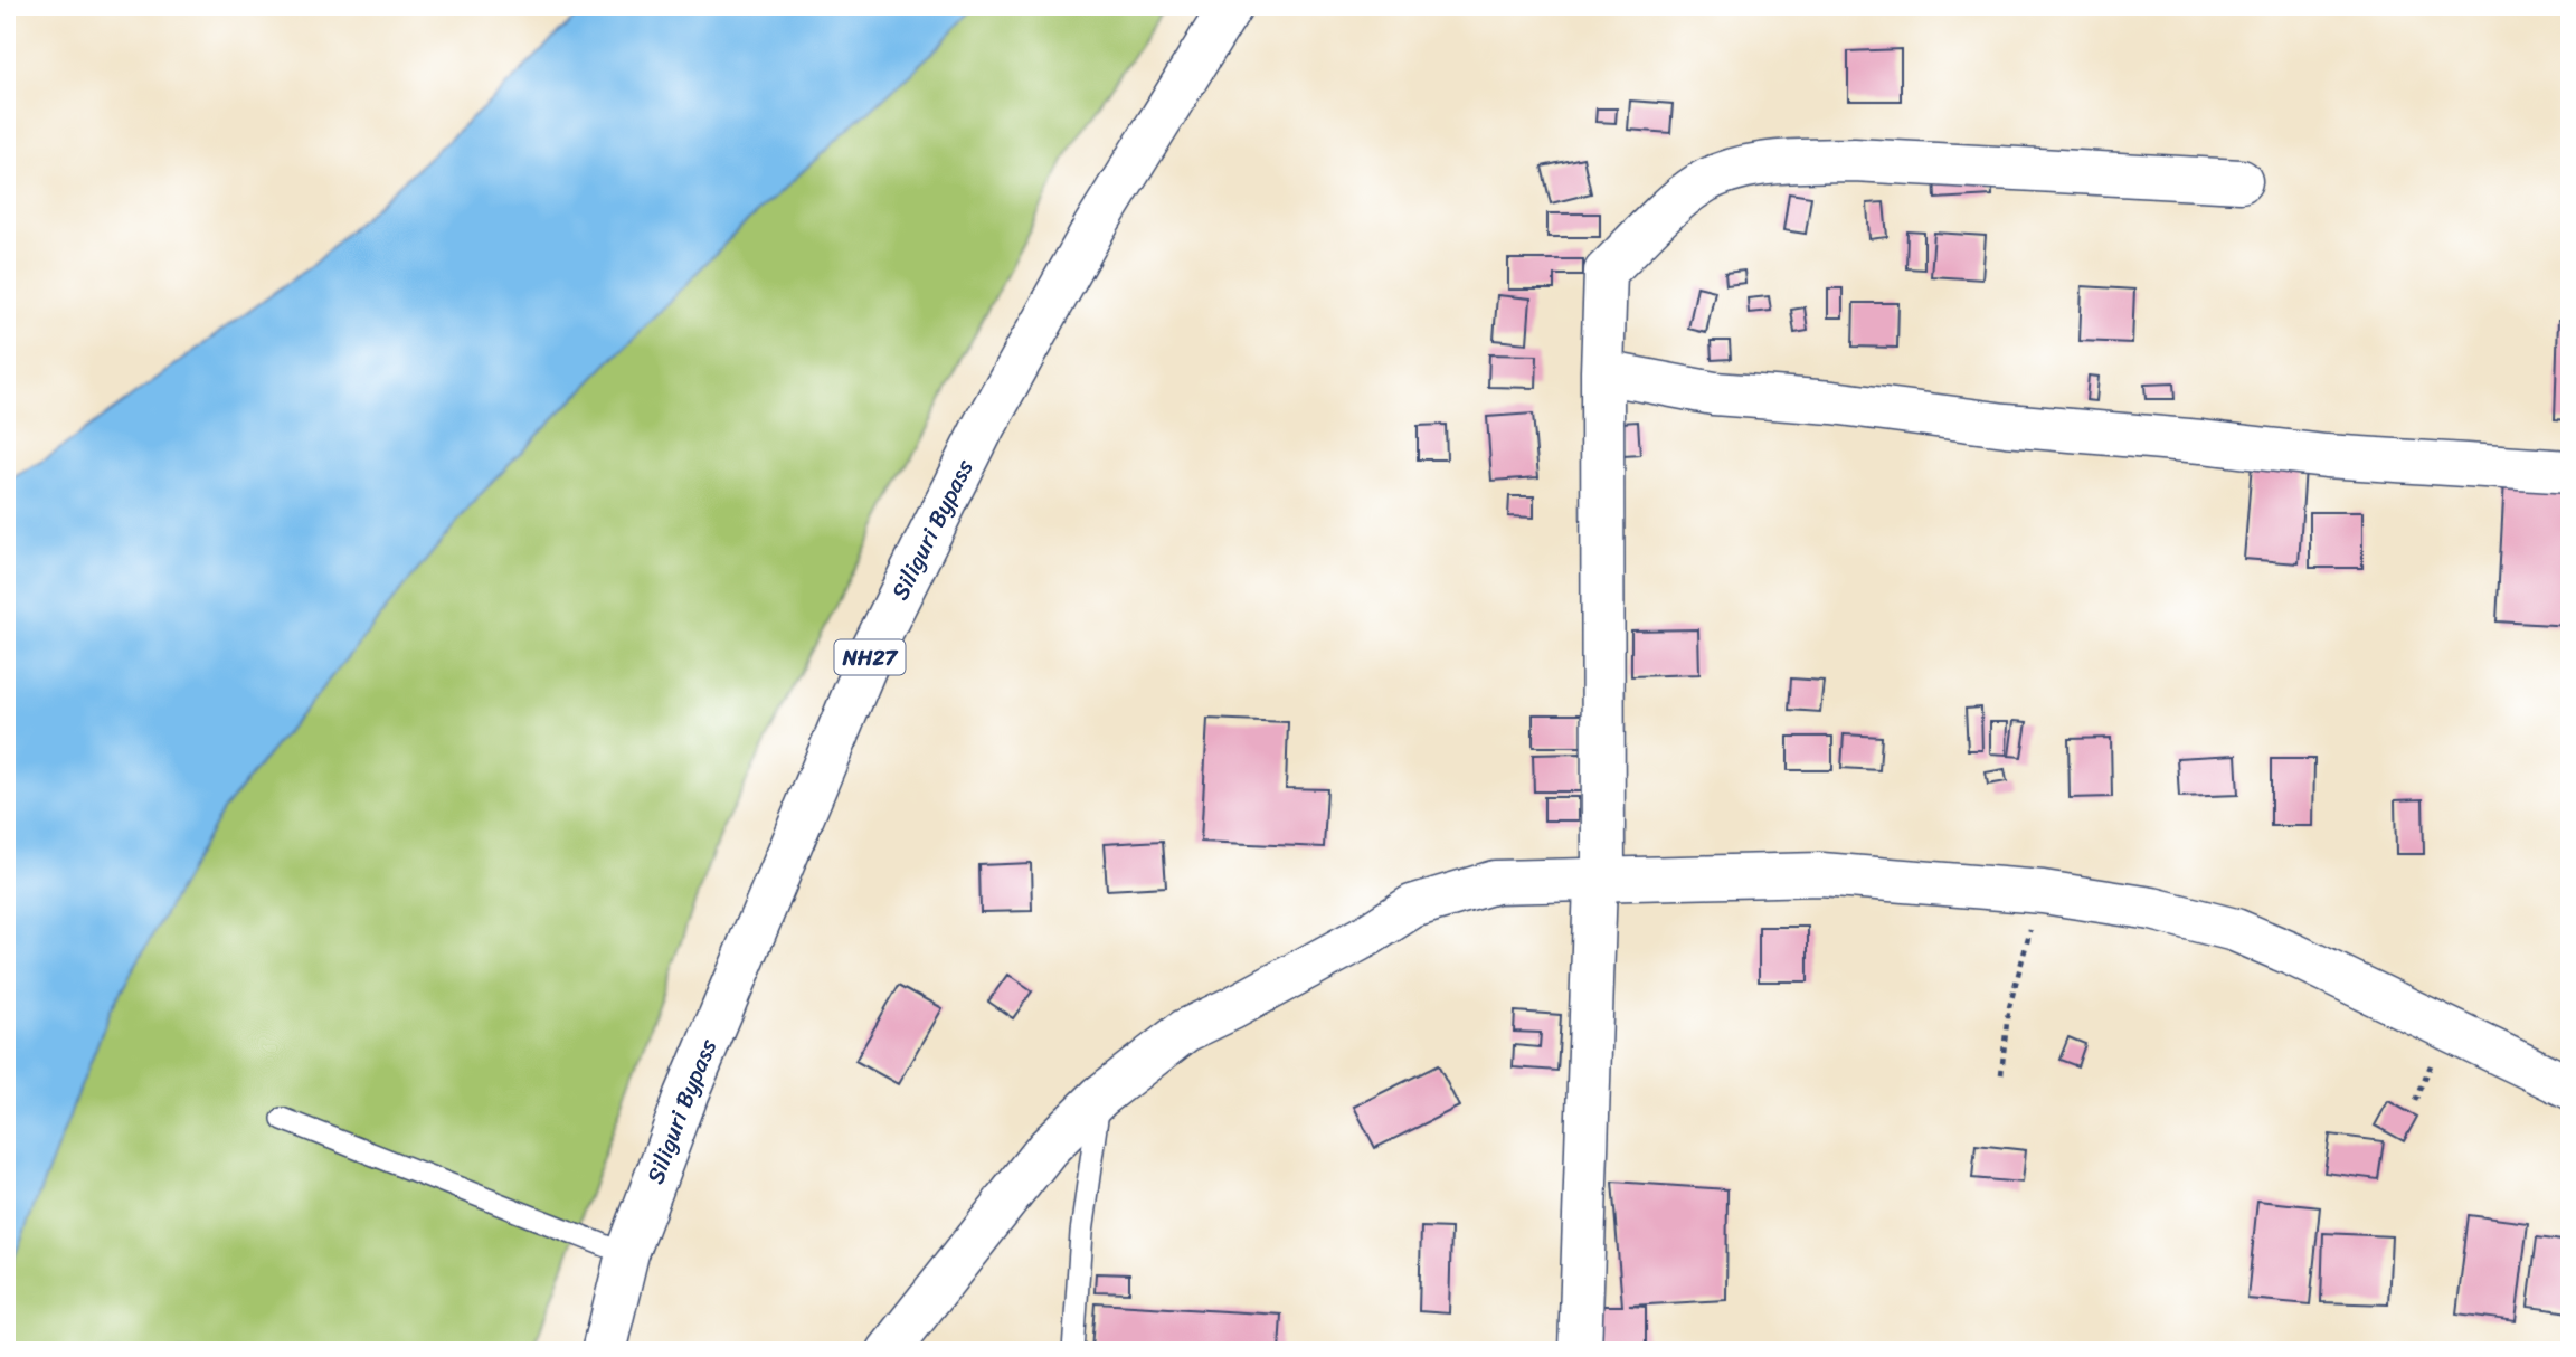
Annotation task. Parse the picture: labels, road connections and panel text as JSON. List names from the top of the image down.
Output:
{
  "streets": {
    "main road": ["Siliguri Bypass", "NH27"]
  }
}
